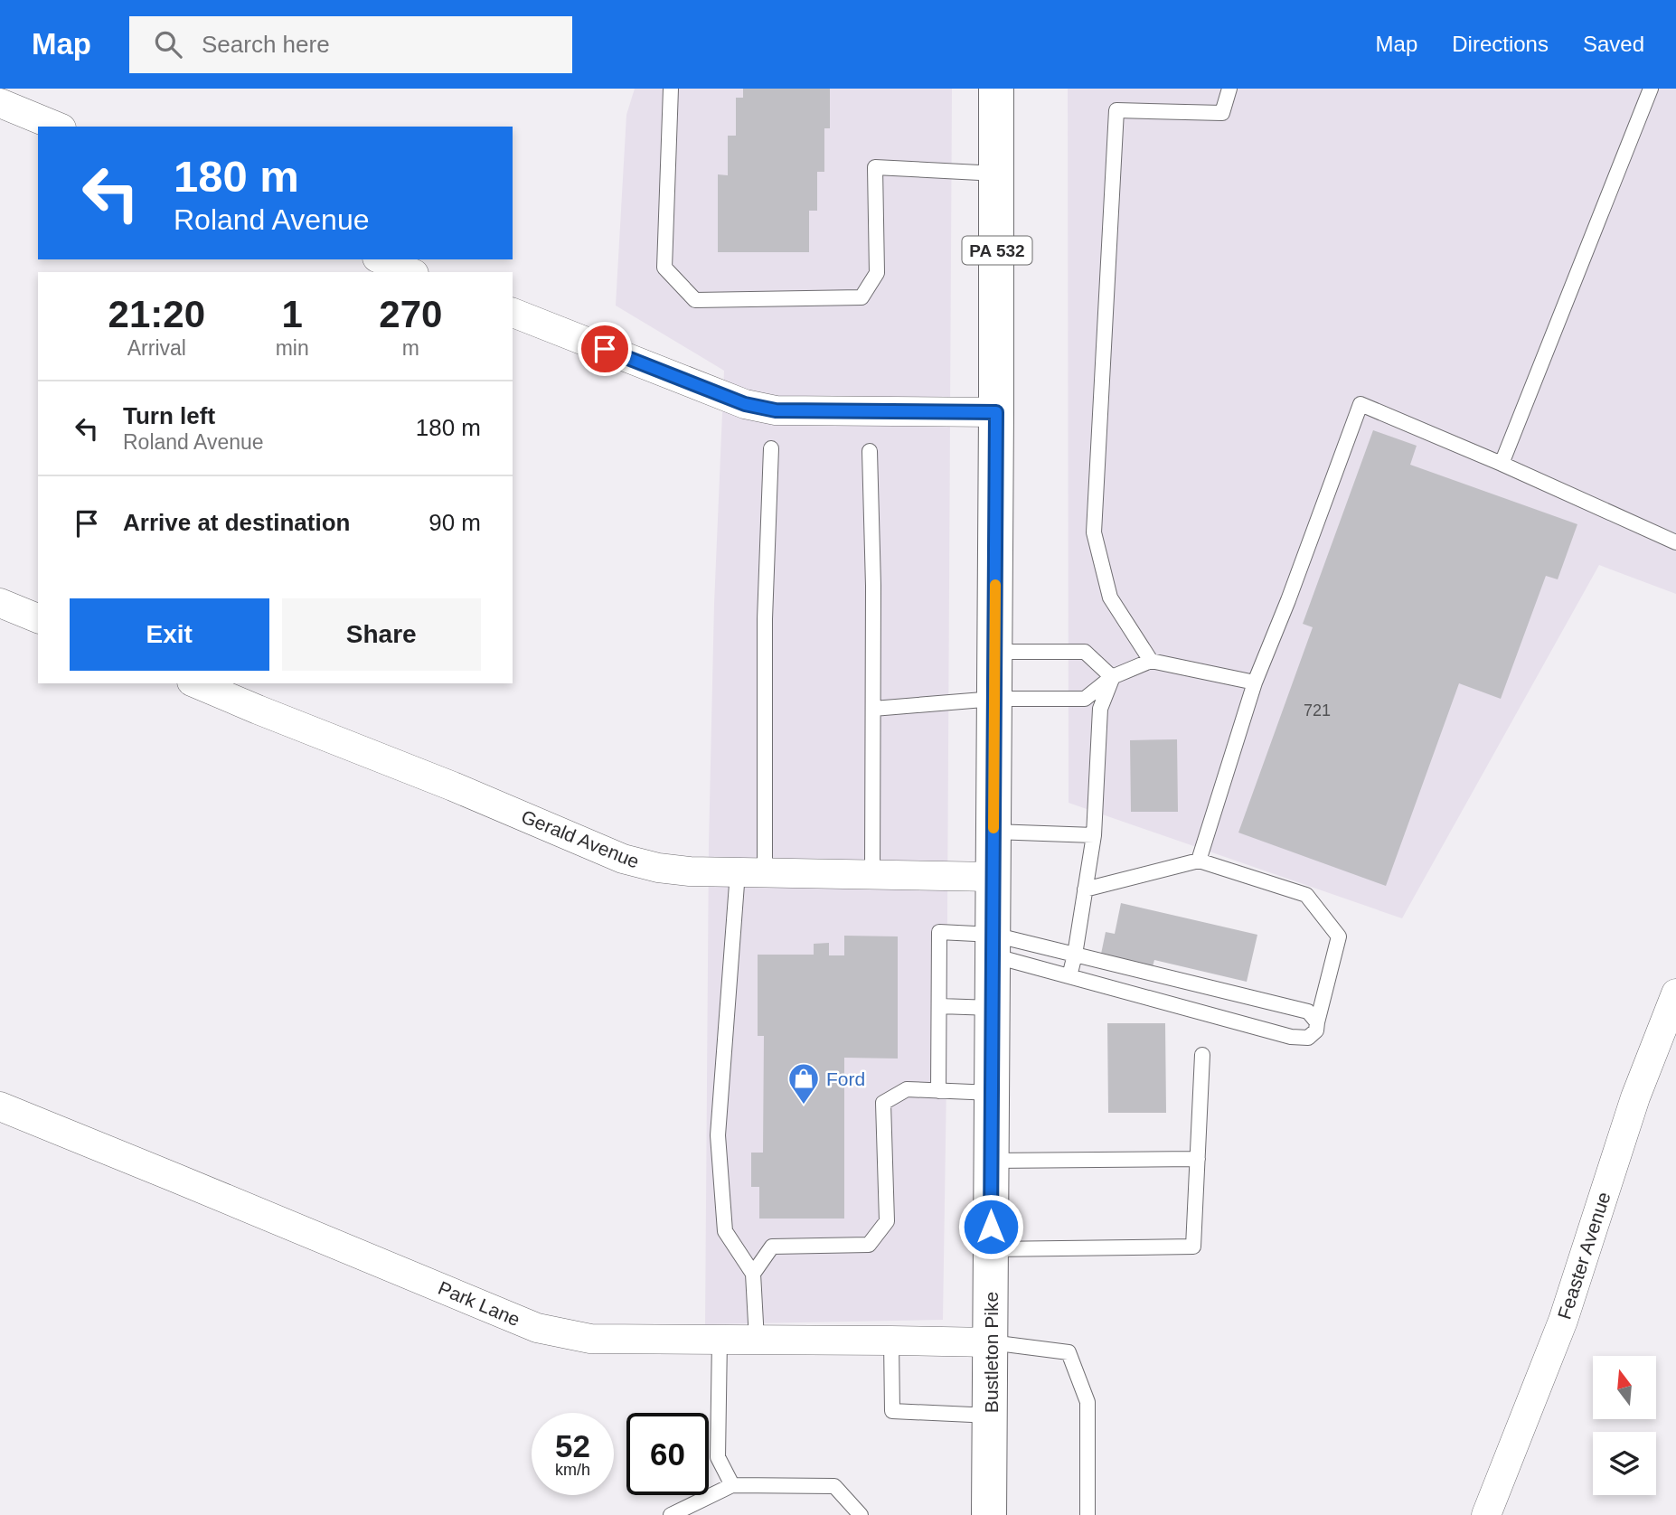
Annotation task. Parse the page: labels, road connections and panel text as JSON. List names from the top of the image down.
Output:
{
  "streets": {
    "main road": ["PA 532", "Bustleton Pike"],
    "street": ["Gerald Avenue", "Feaster Avenue", "Park Lane"]
  },
  "crossings": [
    ["Gerald Avenue", "Bustleton Pike"],
    ["Park Lane", "Bustleton Pike"]
  ],
  "places": {
    "shop": ["Ford"]
  },
  "house_numbers": ["721"],
  "north": "top",
  "page": {
    "header": "Map",
    "search": "Search here",
    "nav": ["Map", "Directions", "Saved"],
    "turn": ["180 m", "Roland Avenue"],
    "eta": [
      "21:20",
      "Arrival",
      "1",
      "min",
      "270",
      "m"
    ],
    "list": [
      {
        "name": "Turn left",
        "note": "Roland Avenue",
        "value": "180 m"
      },
      {
        "name": "Arrive at destination",
        "value": "90 m"
      }
    ],
    "buttons": ["Exit", "Share"],
    "speed": "52 km/h",
    "limit": "60"
  }
}
